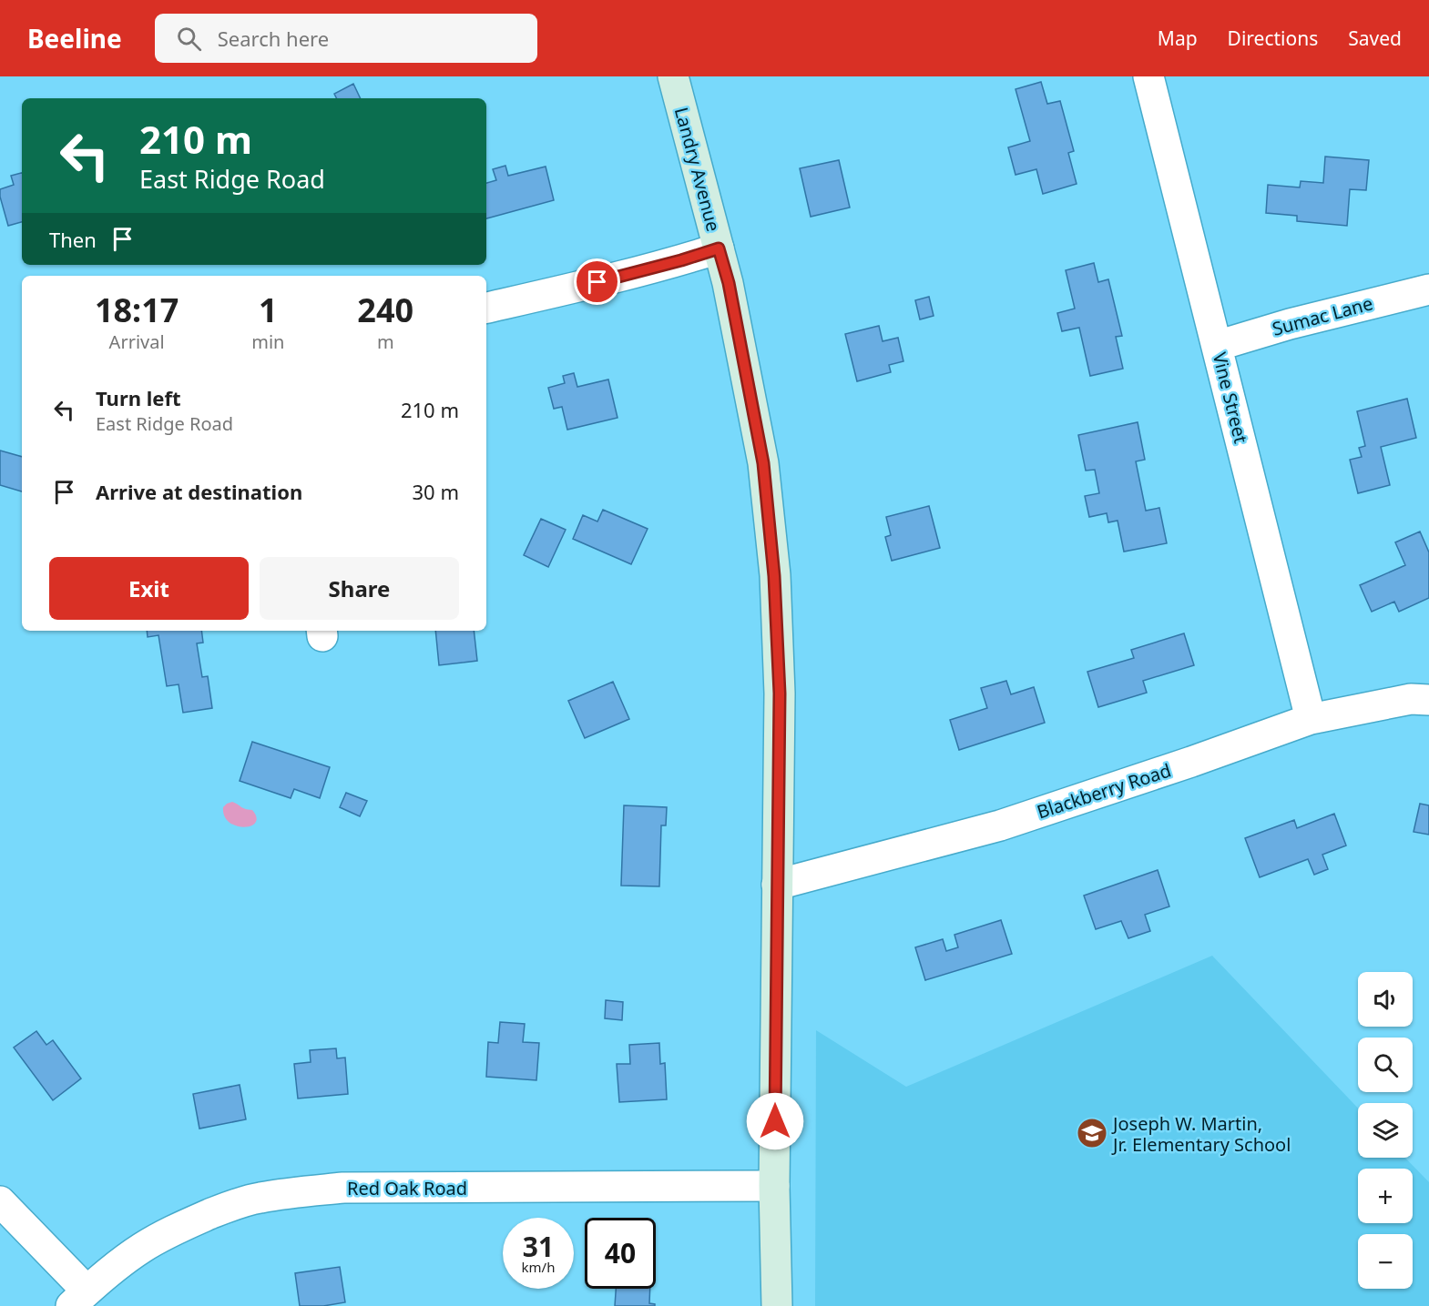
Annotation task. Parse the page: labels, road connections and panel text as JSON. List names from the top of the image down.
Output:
{
  "streets": {
    "street": [
      "Landry Avenue",
      "Sumac Lane",
      "Vine Street",
      "Blackberry Road",
      "Red Oak Road"
    ]
  },
  "crossings": [
    ["Landry Avenue", "Blackberry Road"],
    ["Landry Avenue", "Red Oak Road"],
    ["Sumac Lane", "Vine Street"],
    ["Vine Street", "Blackberry Road"]
  ],
  "places": {
    "school or university": ["Joseph W. Martin, Jr. Elementary School"]
  },
  "page": {
    "header": "Beeline",
    "search": "Search here",
    "nav": ["Map", "Directions", "Saved"],
    "turn": ["210 m", "East Ridge Road"],
    "then": "Then",
    "eta": [
      "18:17",
      "Arrival",
      "1",
      "min",
      "240",
      "m"
    ],
    "list": [
      {
        "name": "Turn left",
        "note": "East Ridge Road",
        "value": "210 m"
      },
      {
        "name": "Arrive at destination",
        "value": "30 m"
      }
    ],
    "buttons": ["Exit", "Share"],
    "map_buttons": ["+", "−"],
    "speed": "31 km/h",
    "limit": "40"
  }
}
